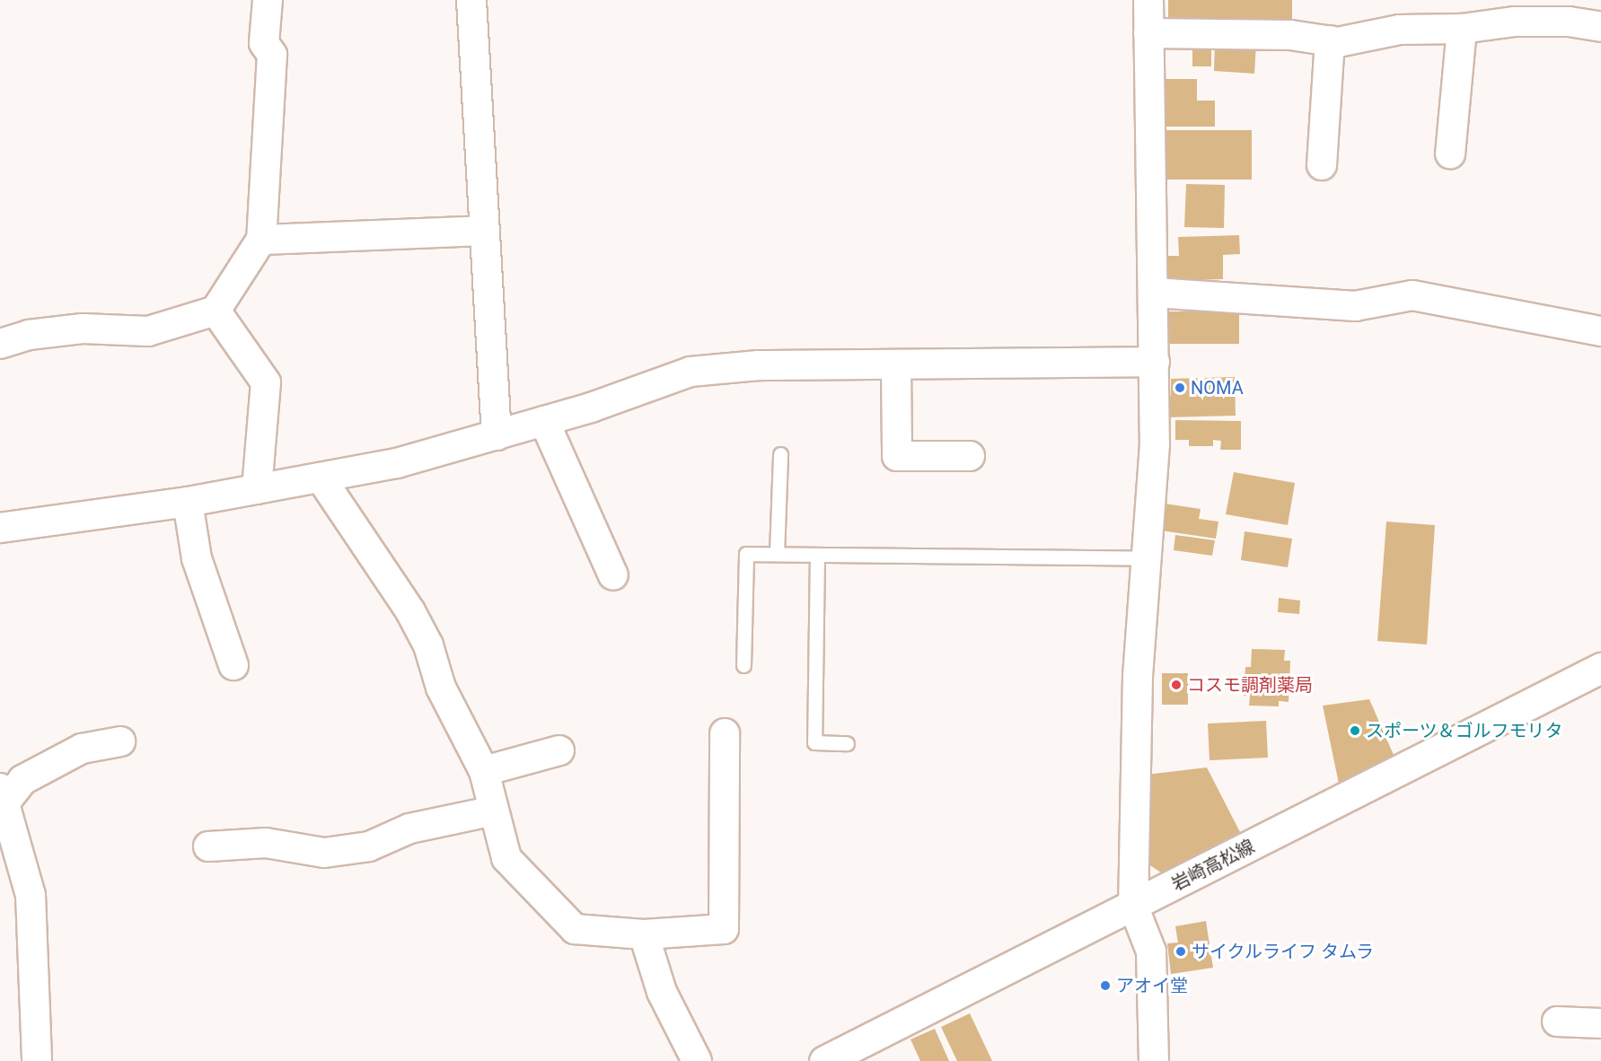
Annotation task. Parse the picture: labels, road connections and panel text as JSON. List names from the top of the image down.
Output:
{
  "streets": {
    "main road": ["岩崎高松線"]
  },
  "places": [
    "NOMA",
    "コスモ調剤薬局",
    "スポーツ＆ゴルフモリタ",
    "サイクルライフ タムラ",
    "アオイ堂"
  ]
}
